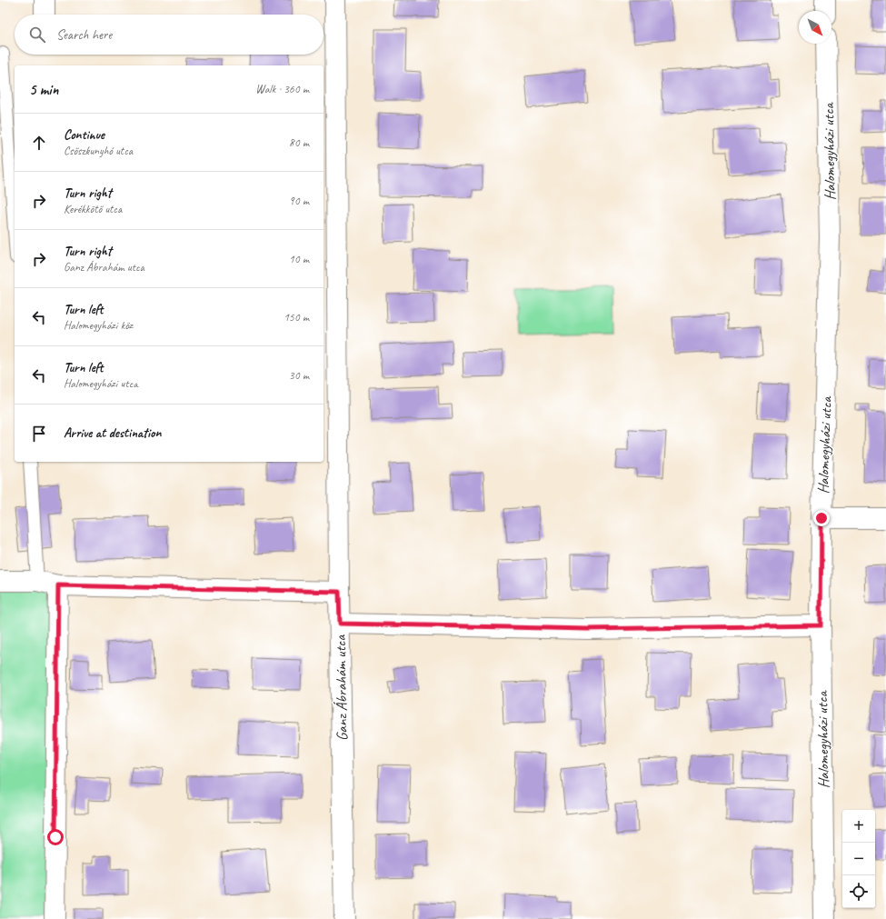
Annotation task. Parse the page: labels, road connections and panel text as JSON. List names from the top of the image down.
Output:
{
  "streets": {
    "street": ["Halomegyházi utca", "Ganz Ábrahám utca"]
  },
  "north": "bottom right",
  "page": {
    "search": "Search here",
    "heading": ["5 min", "Walk · 360 m"],
    "list": [
      ["Continue", "Csőszkunyhó utca", "80 m"],
      ["Turn right", "Kerékkötő utca", "90 m"],
      ["Turn right", "Ganz Ábrahám utca", "10 m"],
      ["Turn left", "Halomegyházi köz", "150 m"],
      ["Turn left", "Halomegyházi utca", "30 m"],
      "Arrive at destination"
    ],
    "map_buttons": ["+", "−"]
  }
}
